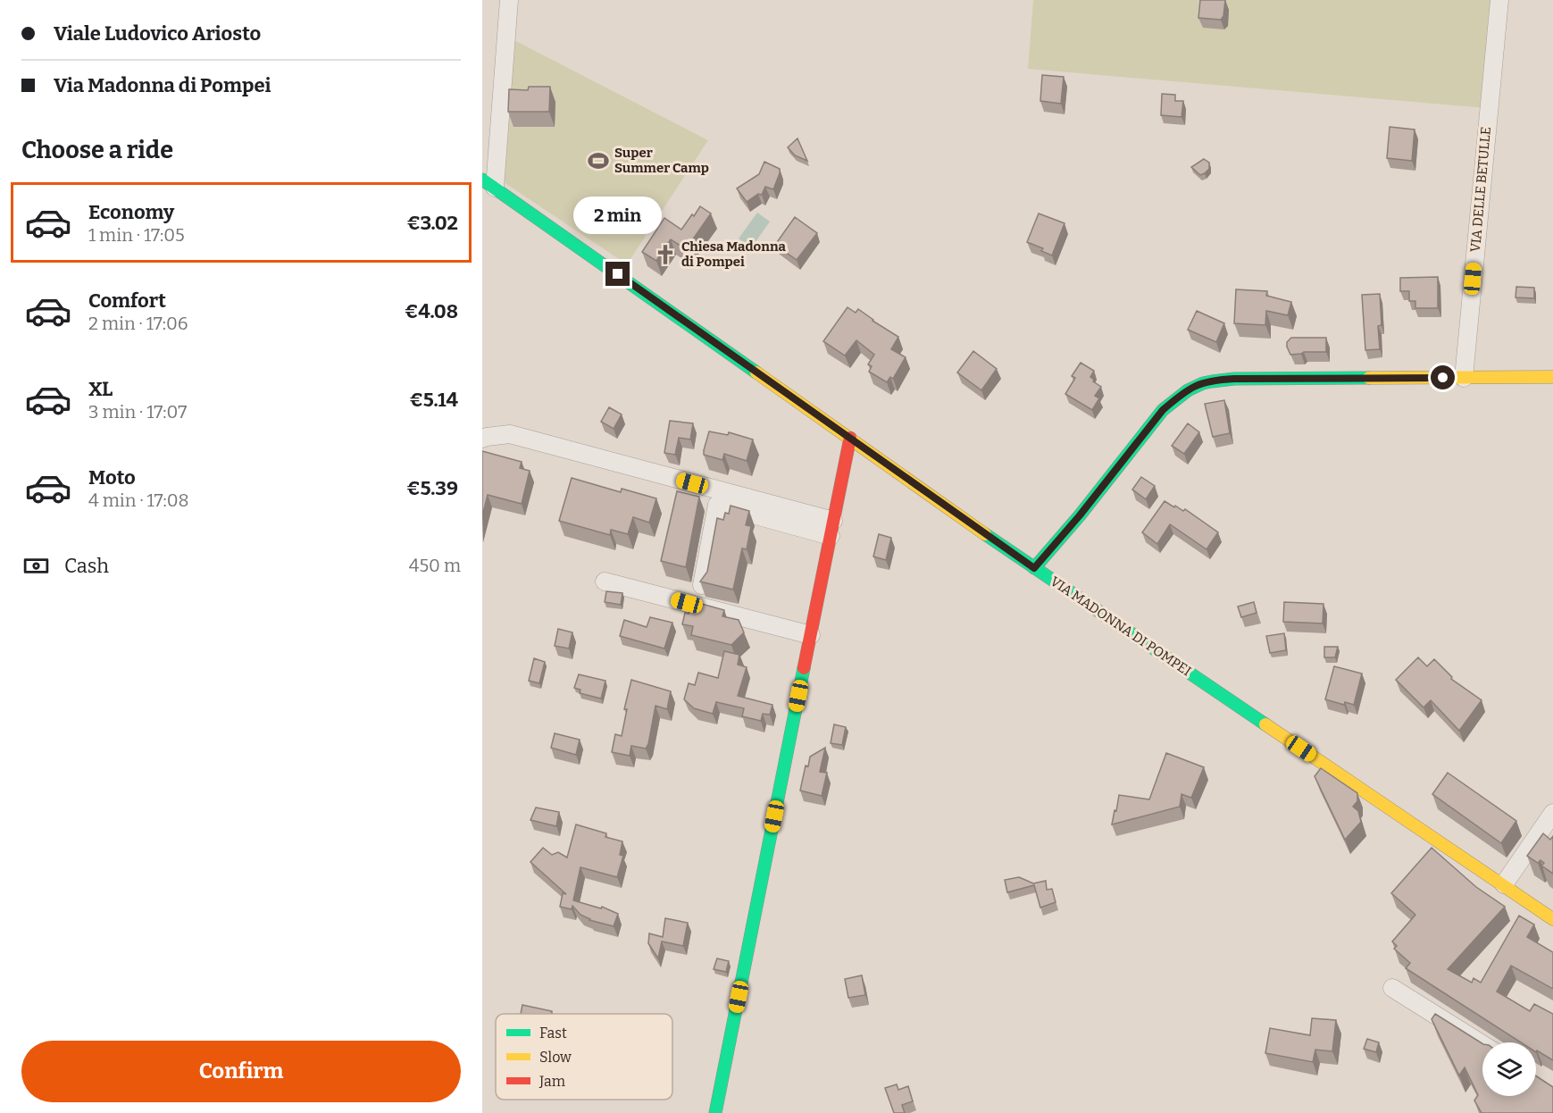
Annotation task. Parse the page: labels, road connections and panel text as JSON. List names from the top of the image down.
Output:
{
  "streets": {
    "street": ["VIA DELLE BETULLE", "VIA MADONNA DI POMPEI"]
  },
  "places": {
    "sports": ["Super Summer Camp"],
    "church": ["Chiesa Madonna di Pompei"]
  },
  "legend": ["Fast", "Slow", "Jam"],
  "page": {
    "banner": ["Viale Ludovico Ariosto", "Via Madonna di Pompei"],
    "heading": "Choose a ride",
    "list": [
      {
        "name": "Economy",
        "note": "1 min · 17:05",
        "value": "€3.02"
      },
      {
        "name": "Comfort",
        "note": "2 min · 17:06",
        "value": "€4.08"
      },
      {
        "name": "XL",
        "note": "3 min · 17:07",
        "value": "€5.14"
      },
      {
        "name": "Moto",
        "note": "4 min · 17:08",
        "value": "€5.39"
      }
    ],
    "bubble": "2 min",
    "pay": ["Cash", "450 m"],
    "buttons": "Confirm"
  }
}
